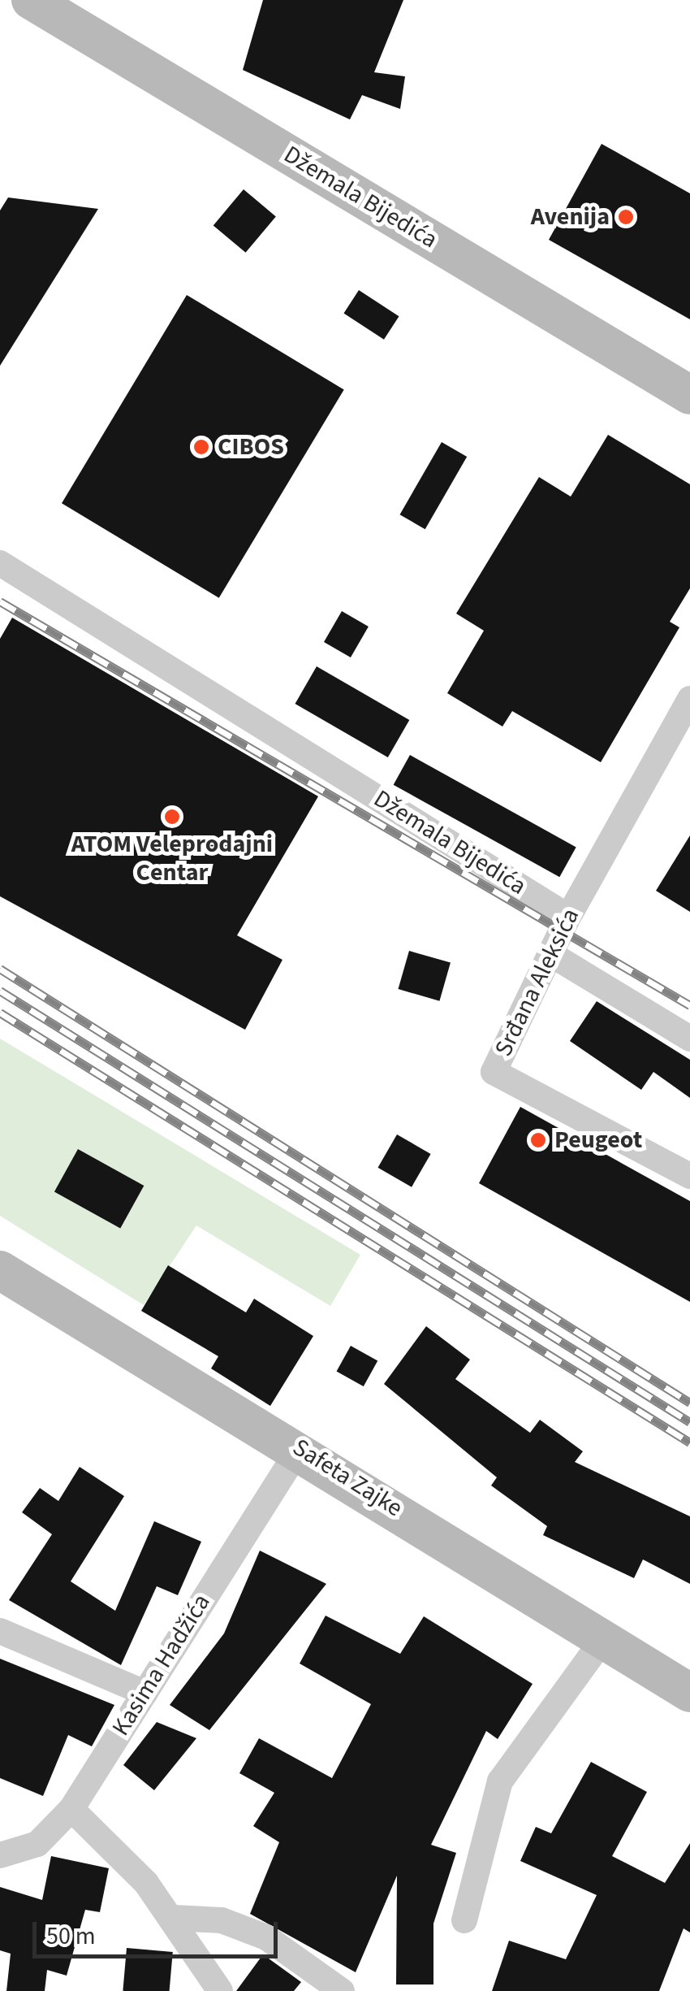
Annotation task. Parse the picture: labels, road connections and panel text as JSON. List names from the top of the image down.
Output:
{
  "streets": {
    "main road": ["Džemala Bijedića", "Safeta Zajke"],
    "street": ["Srđana Aleksića", "Kasima Hadžića"]
  },
  "crossings": [
    ["Džemala Bijedića", "Srđana Aleksića"],
    ["Safeta Zajke", "Kasima Hadžića"]
  ],
  "places": [
    "Avenija",
    "CIBOS",
    "ATOM Veleprodajni Centar",
    "Peugeot"
  ],
  "scale_bar": "50 m"
}
